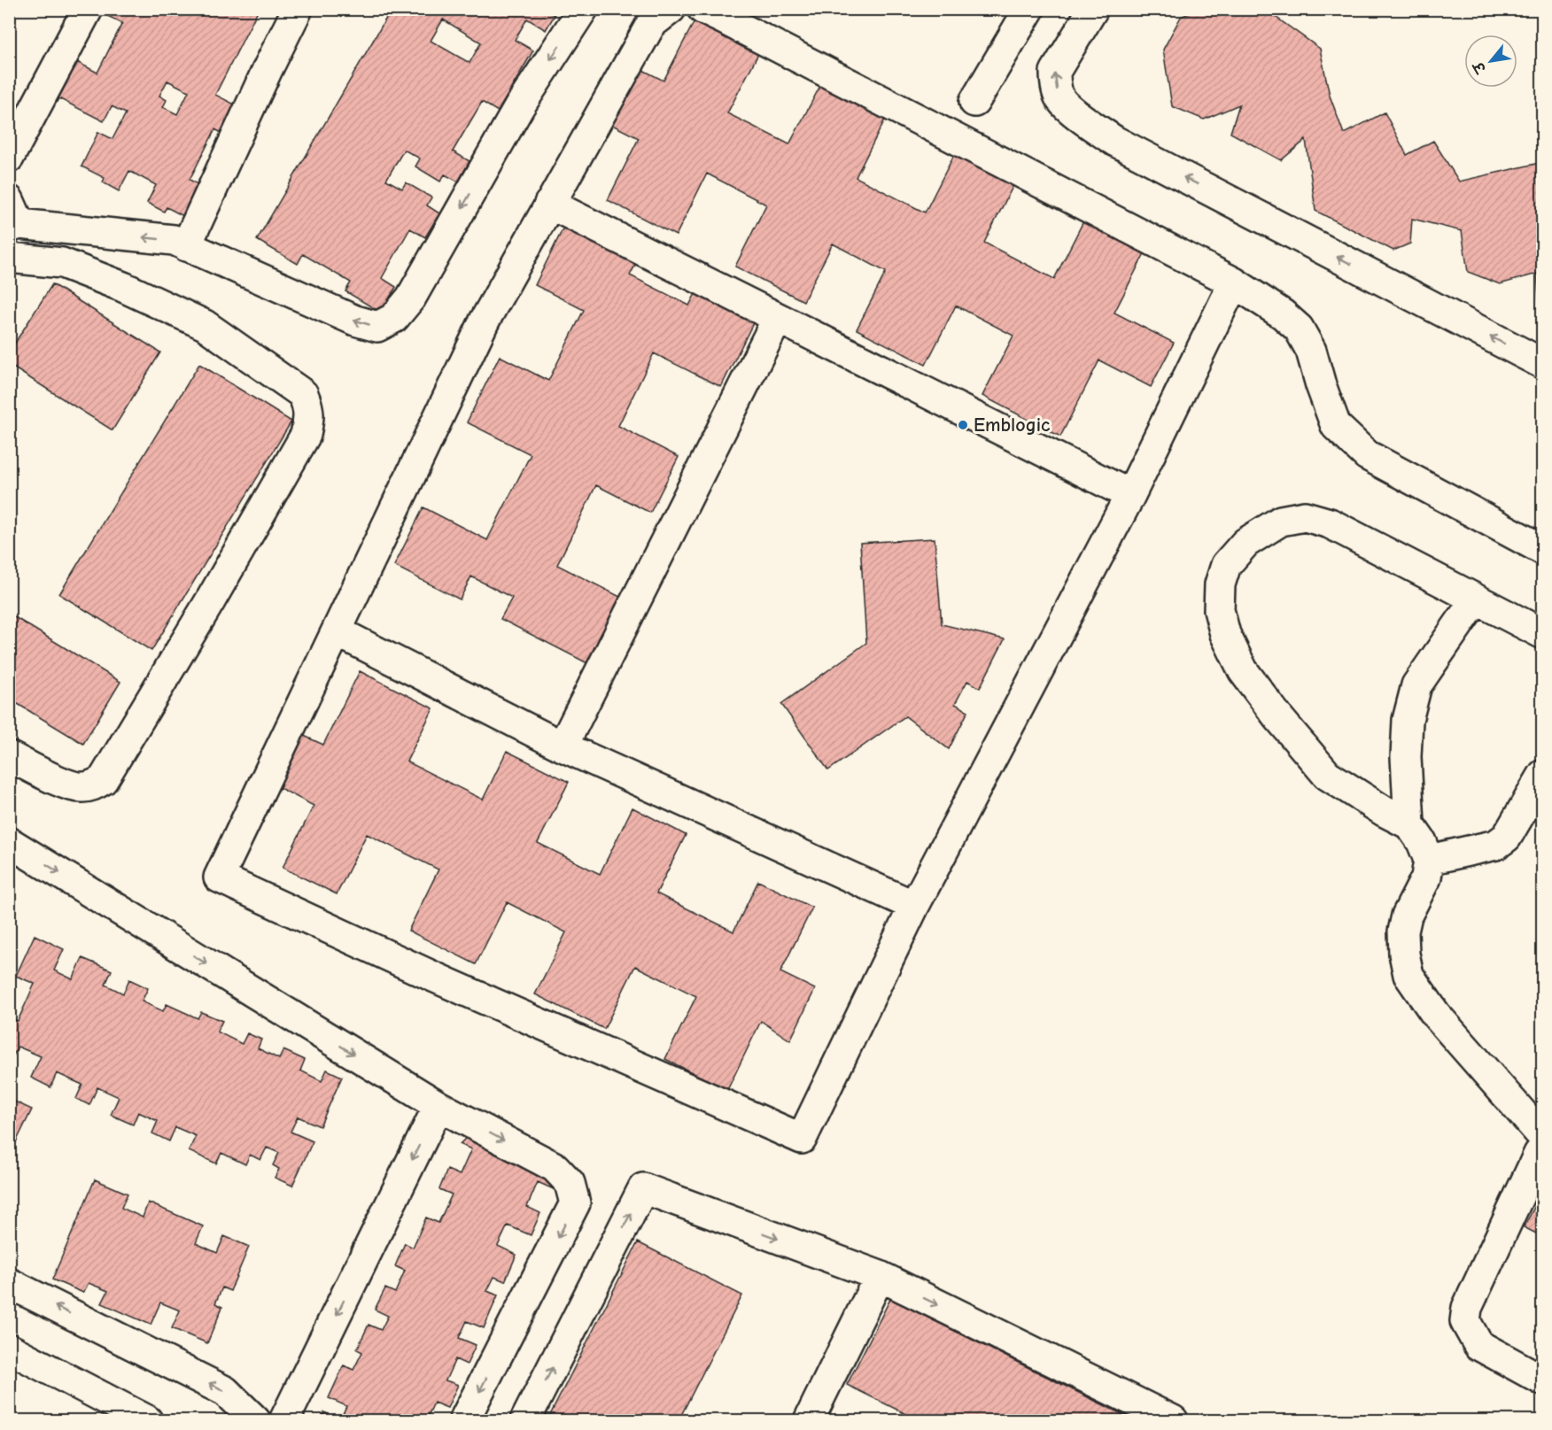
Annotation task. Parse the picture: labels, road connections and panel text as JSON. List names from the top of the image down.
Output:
{
  "places": ["Emblogic"],
  "north": "bottom left"
}
